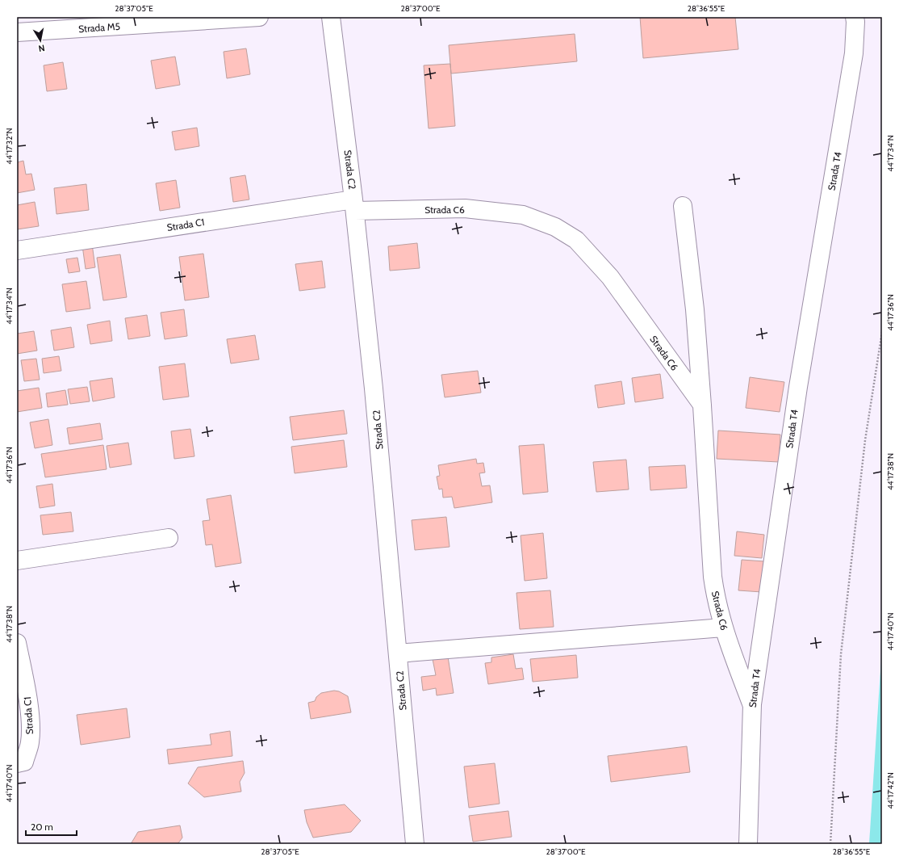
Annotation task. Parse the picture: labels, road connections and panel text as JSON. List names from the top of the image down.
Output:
{
  "streets": {
    "street": [
      "Strada M5",
      "Strada C2",
      "Strada T4",
      "Strada C6",
      "Strada C1"
    ]
  },
  "crossings": [
    ["Strada C2", "Strada C6"],
    ["Strada C2", "Strada C1"],
    ["Strada T4", "Strada C6"],
    ["Strada C6", "Strada C1"]
  ],
  "scale_bar": "20 m",
  "north": "bottom",
  "coordinates": [
    "28°37'05\"E",
    "28°37'00\"E",
    "28°36'55\"E",
    "44°17'32\"N",
    "44°17'34\"N",
    "44°17'36\"N",
    "44°17'38\"N",
    "44°17'40\"N",
    "44°17'42\"N"
  ]
}
